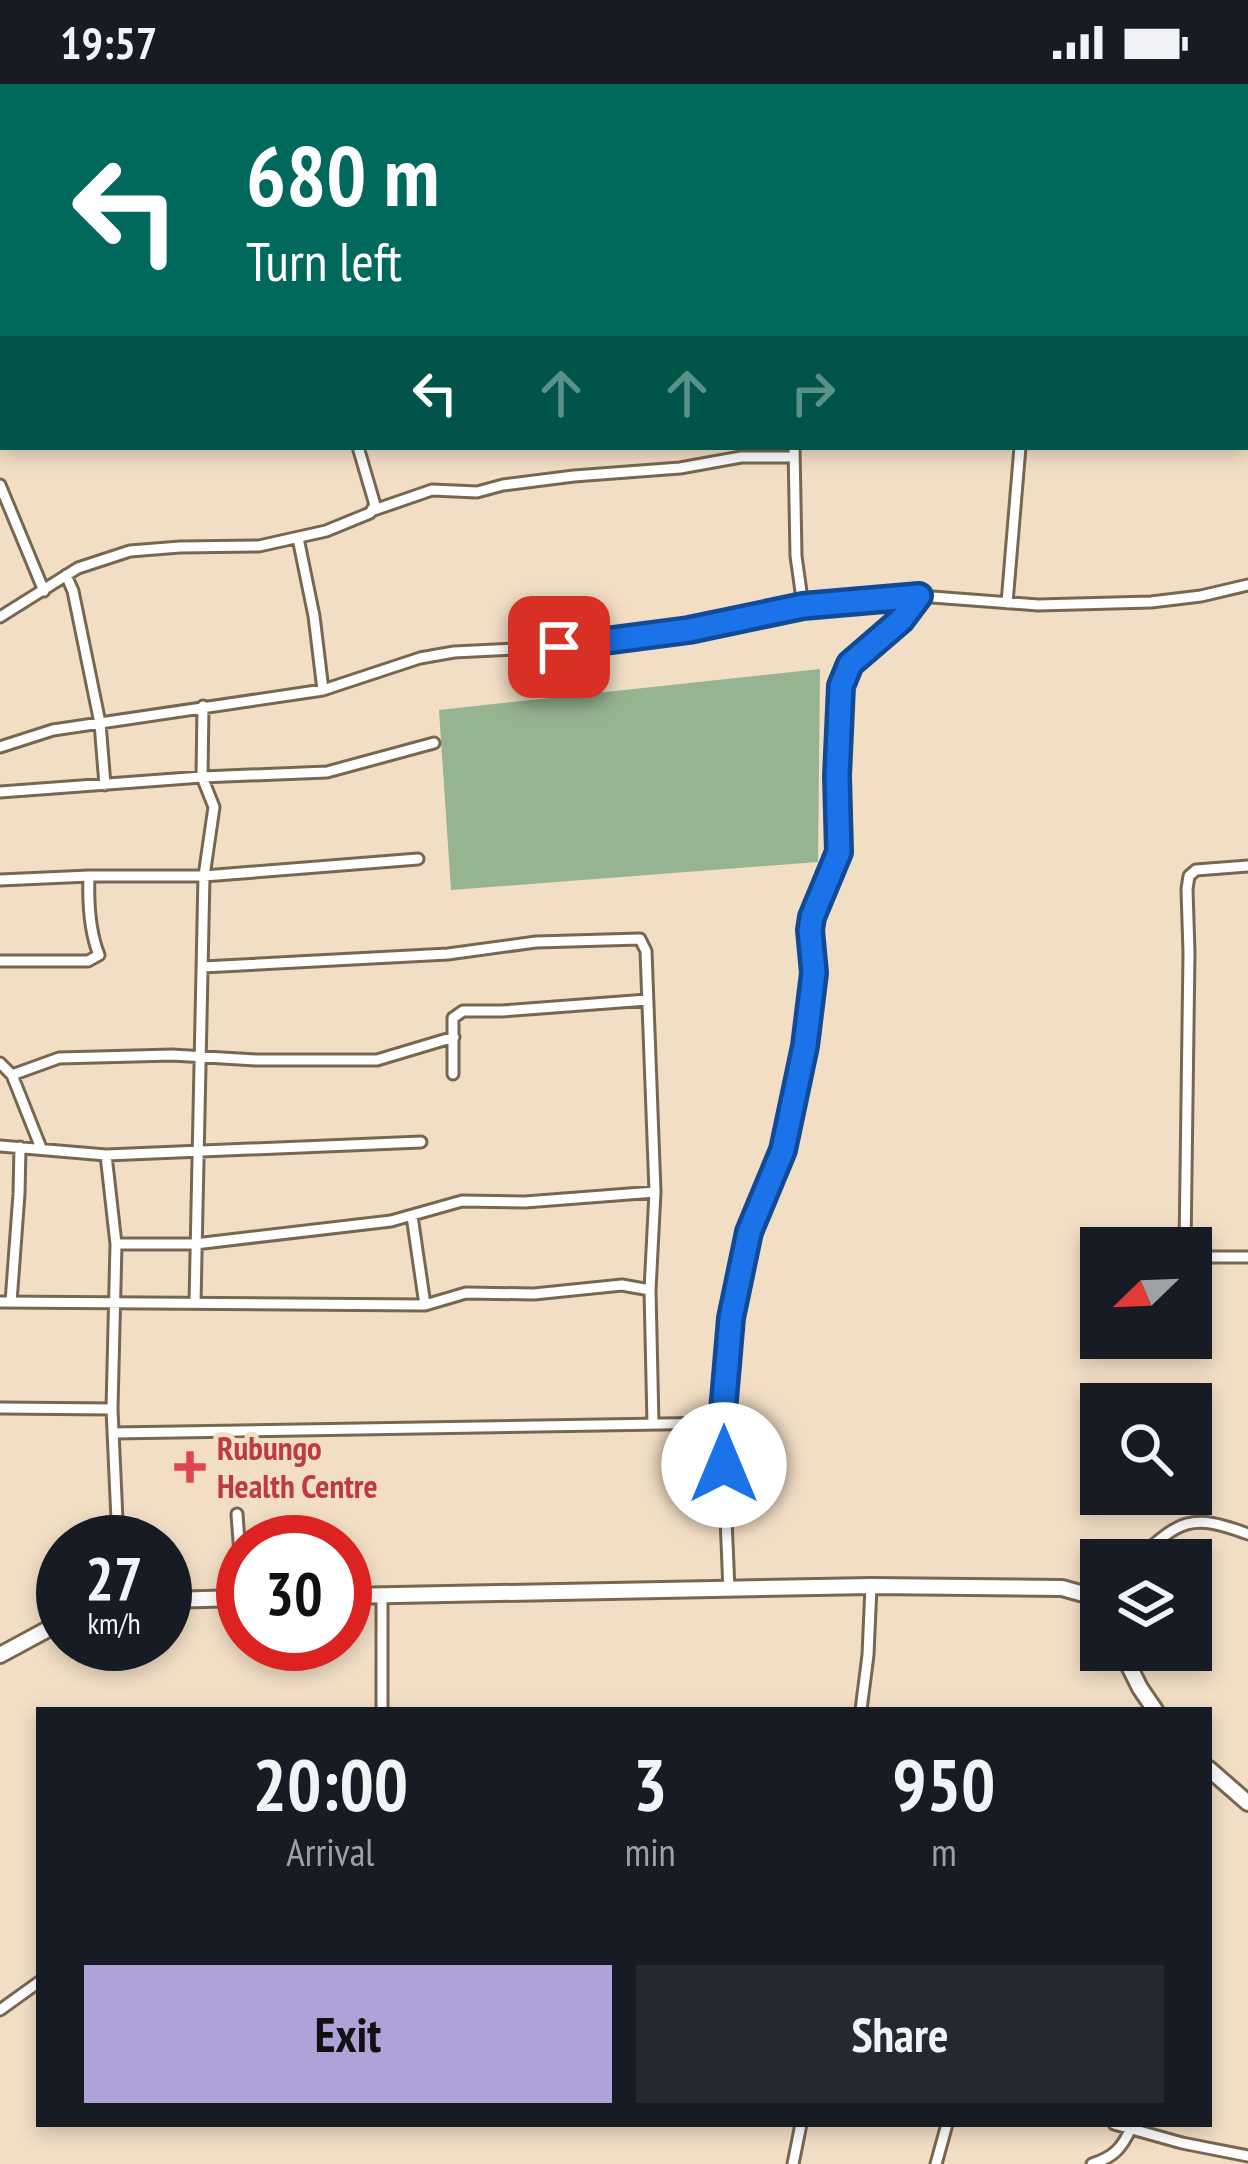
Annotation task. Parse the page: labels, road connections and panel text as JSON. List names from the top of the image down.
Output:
{
  "places": {
    "health": ["Rubungo Health Centre"]
  },
  "north": "bottom left",
  "page": {
    "status": "19:57",
    "turn": ["680 m", "Turn left"],
    "speed": "27 km/h",
    "limit": "30",
    "eta": [
      "20:00",
      "Arrival",
      "3",
      "min",
      "950",
      "m"
    ],
    "buttons": ["Exit", "Share"]
  }
}
